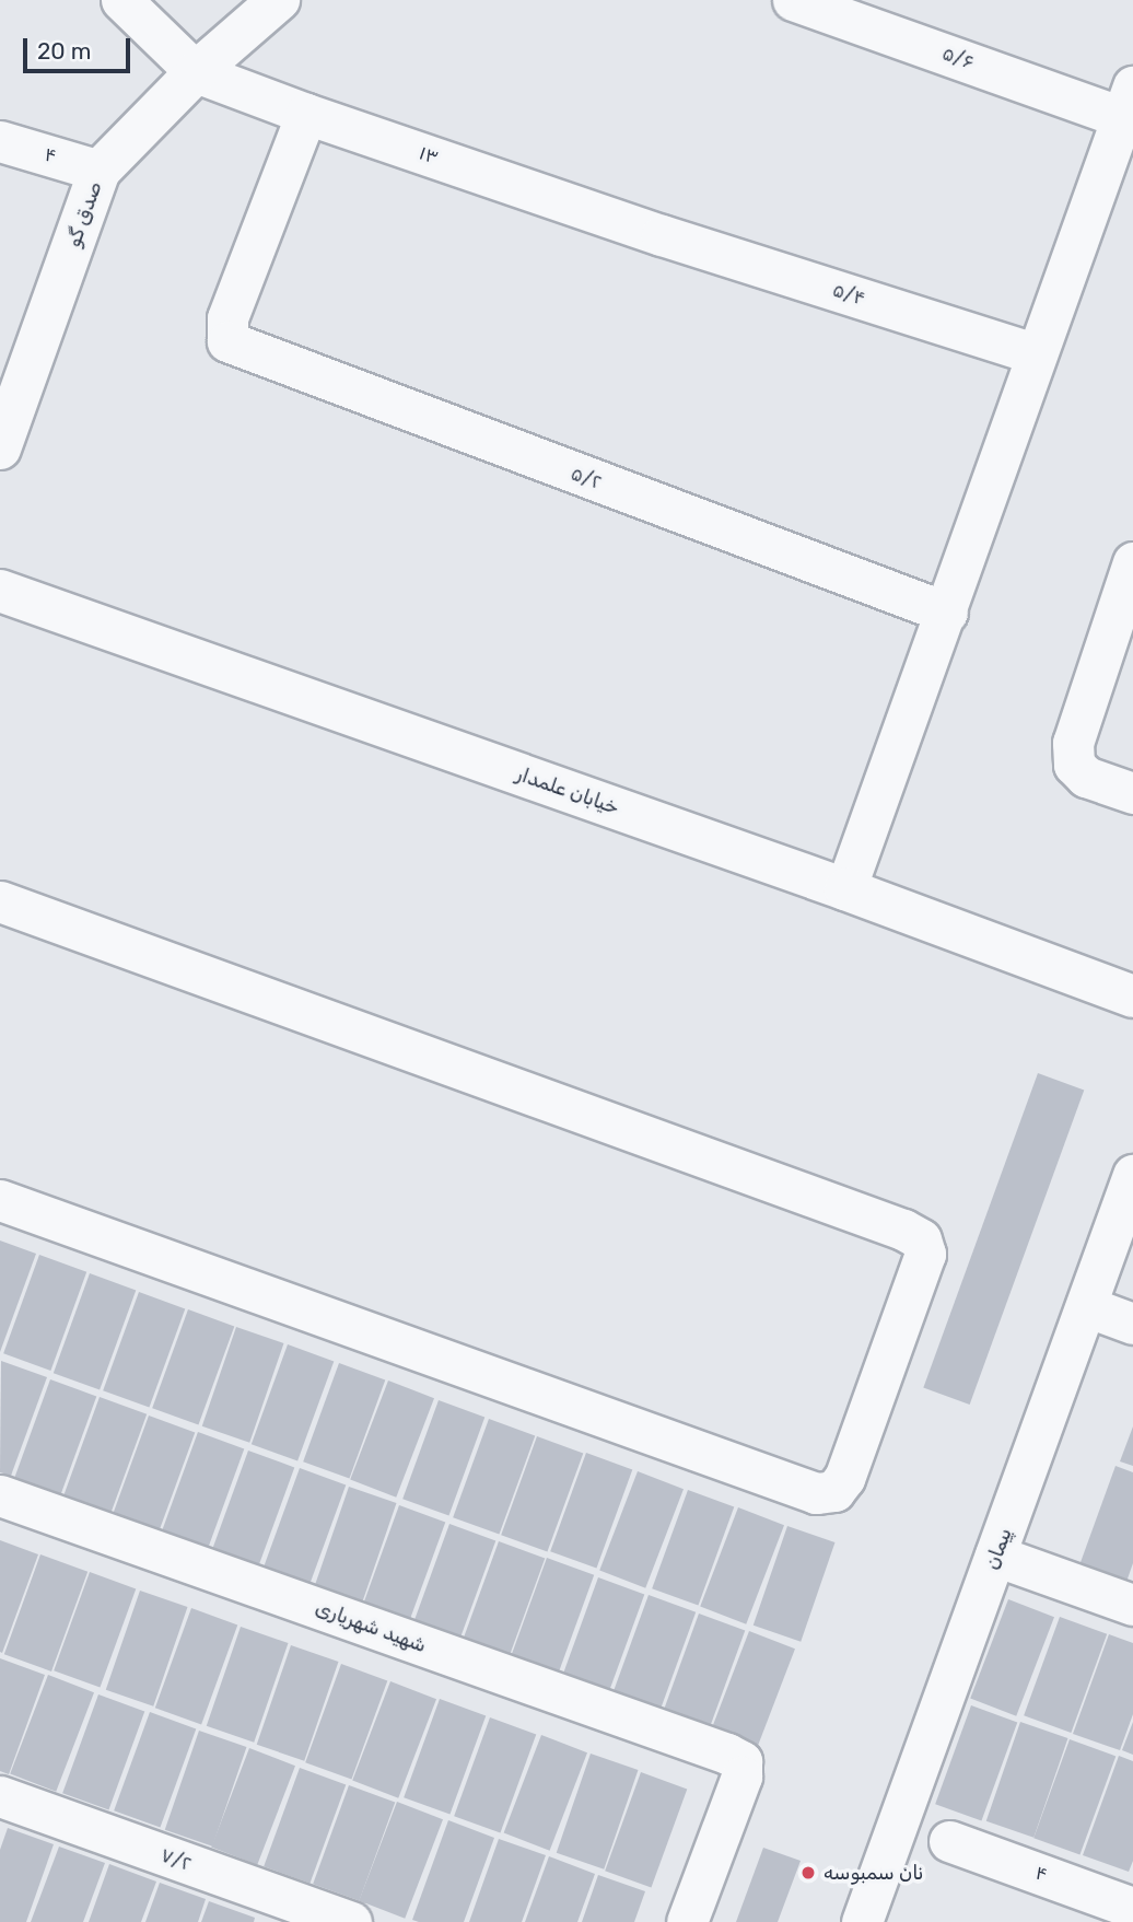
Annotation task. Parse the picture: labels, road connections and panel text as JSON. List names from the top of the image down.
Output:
{
  "streets": {
    "street": [
      "۵/۶",
      "۴",
      "۱۳",
      "صدق گو",
      "۵/۴",
      "۵/۲",
      "خیابان علمدار",
      "پیمان",
      "شهید شهریاری",
      "۷/۲"
    ]
  },
  "crossings": [
    ["۴", "صدق گو"],
    ["۱۳", "صدق گو"],
    ["۱۳", "۵/۴"],
    ["۱۳", "۵/۲"]
  ],
  "places": ["نان سمبوسه"],
  "scale_bar": "20 m"
}
